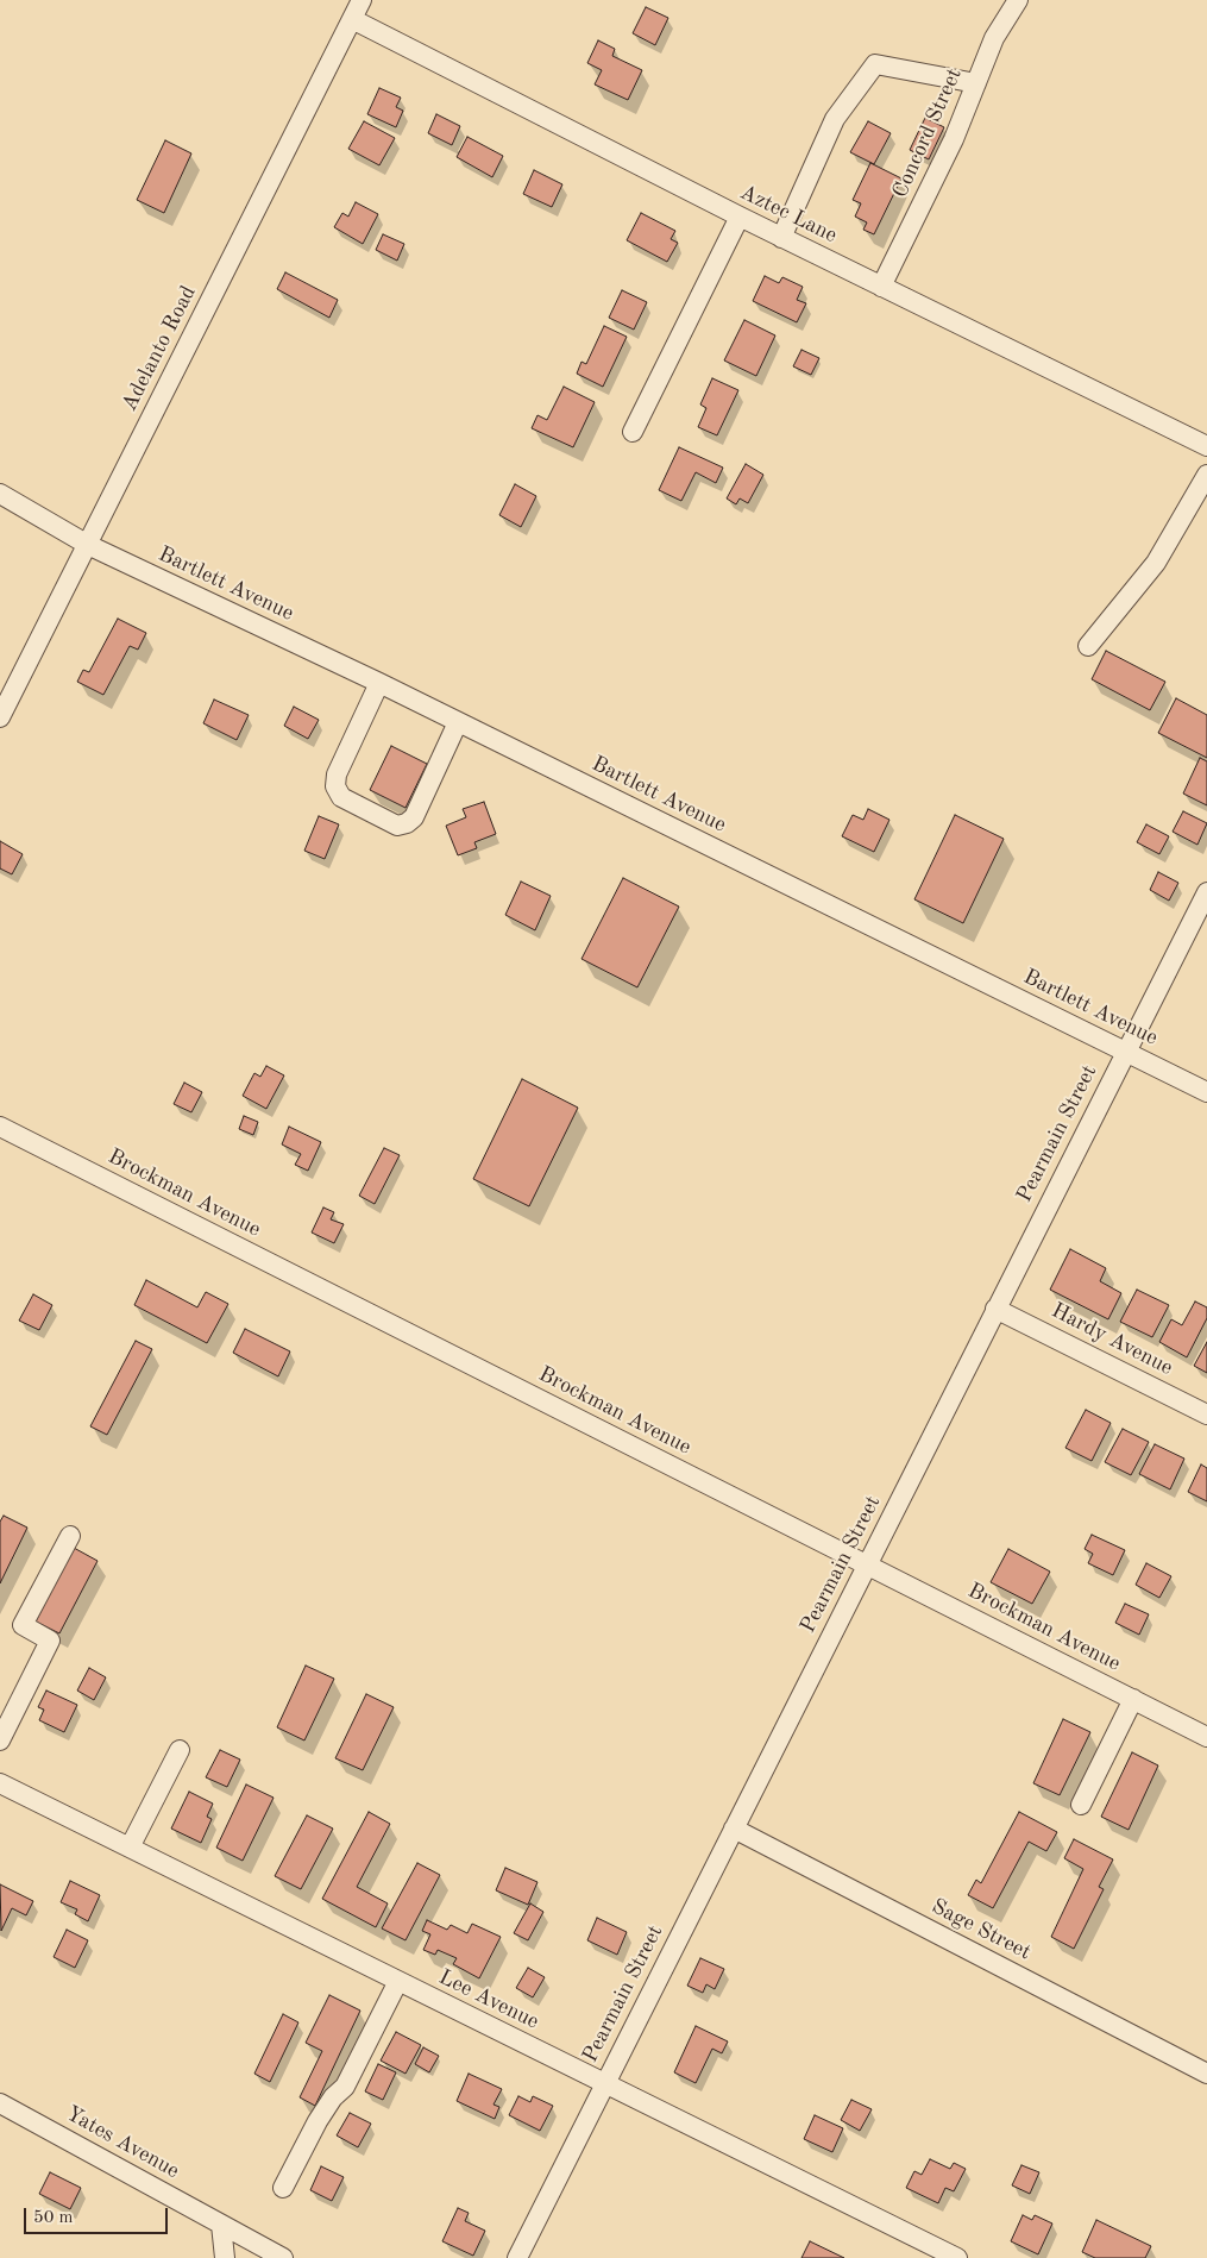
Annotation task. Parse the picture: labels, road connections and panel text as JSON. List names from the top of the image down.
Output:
{
  "streets": {
    "street": [
      "Concord Street",
      "Aztec Lane",
      "Adelanto Road",
      "Bartlett Avenue",
      "Pearmain Street",
      "Brockman Avenue",
      "Hardy Avenue",
      "Sage Street",
      "Lee Avenue",
      "Yates Avenue"
    ]
  },
  "crossings": [
    ["Concord Street", "Aztec Lane"],
    ["Aztec Lane", "Adelanto Road"],
    ["Adelanto Road", "Bartlett Avenue"],
    ["Bartlett Avenue", "Pearmain Street"],
    ["Pearmain Street", "Brockman Avenue"],
    ["Pearmain Street", "Hardy Avenue"],
    ["Pearmain Street", "Sage Street"],
    ["Pearmain Street", "Lee Avenue"]
  ],
  "scale_bar": "50 m"
}
